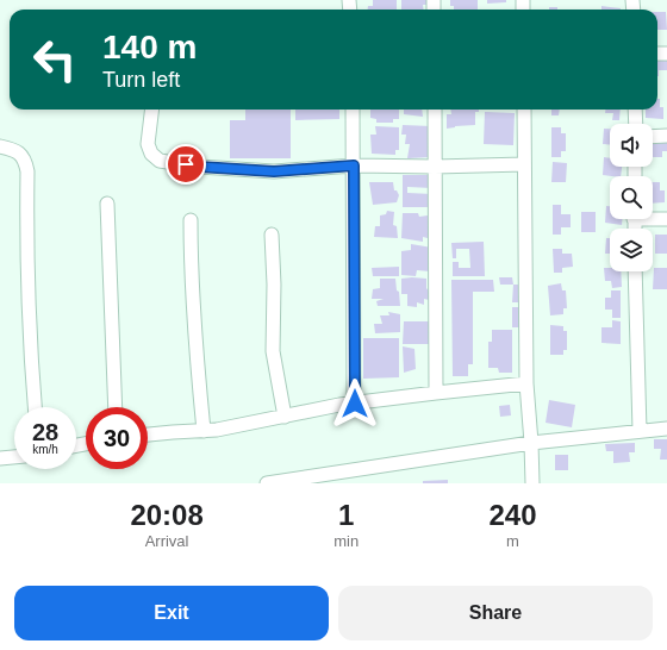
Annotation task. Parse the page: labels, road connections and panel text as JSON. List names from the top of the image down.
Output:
{
  "page": {
    "turn": ["140 m", "Turn left"],
    "speed": "28 km/h",
    "limit": "30",
    "eta": [
      "20:08",
      "Arrival",
      "1",
      "min",
      "240",
      "m"
    ],
    "buttons": ["Exit", "Share"]
  }
}
